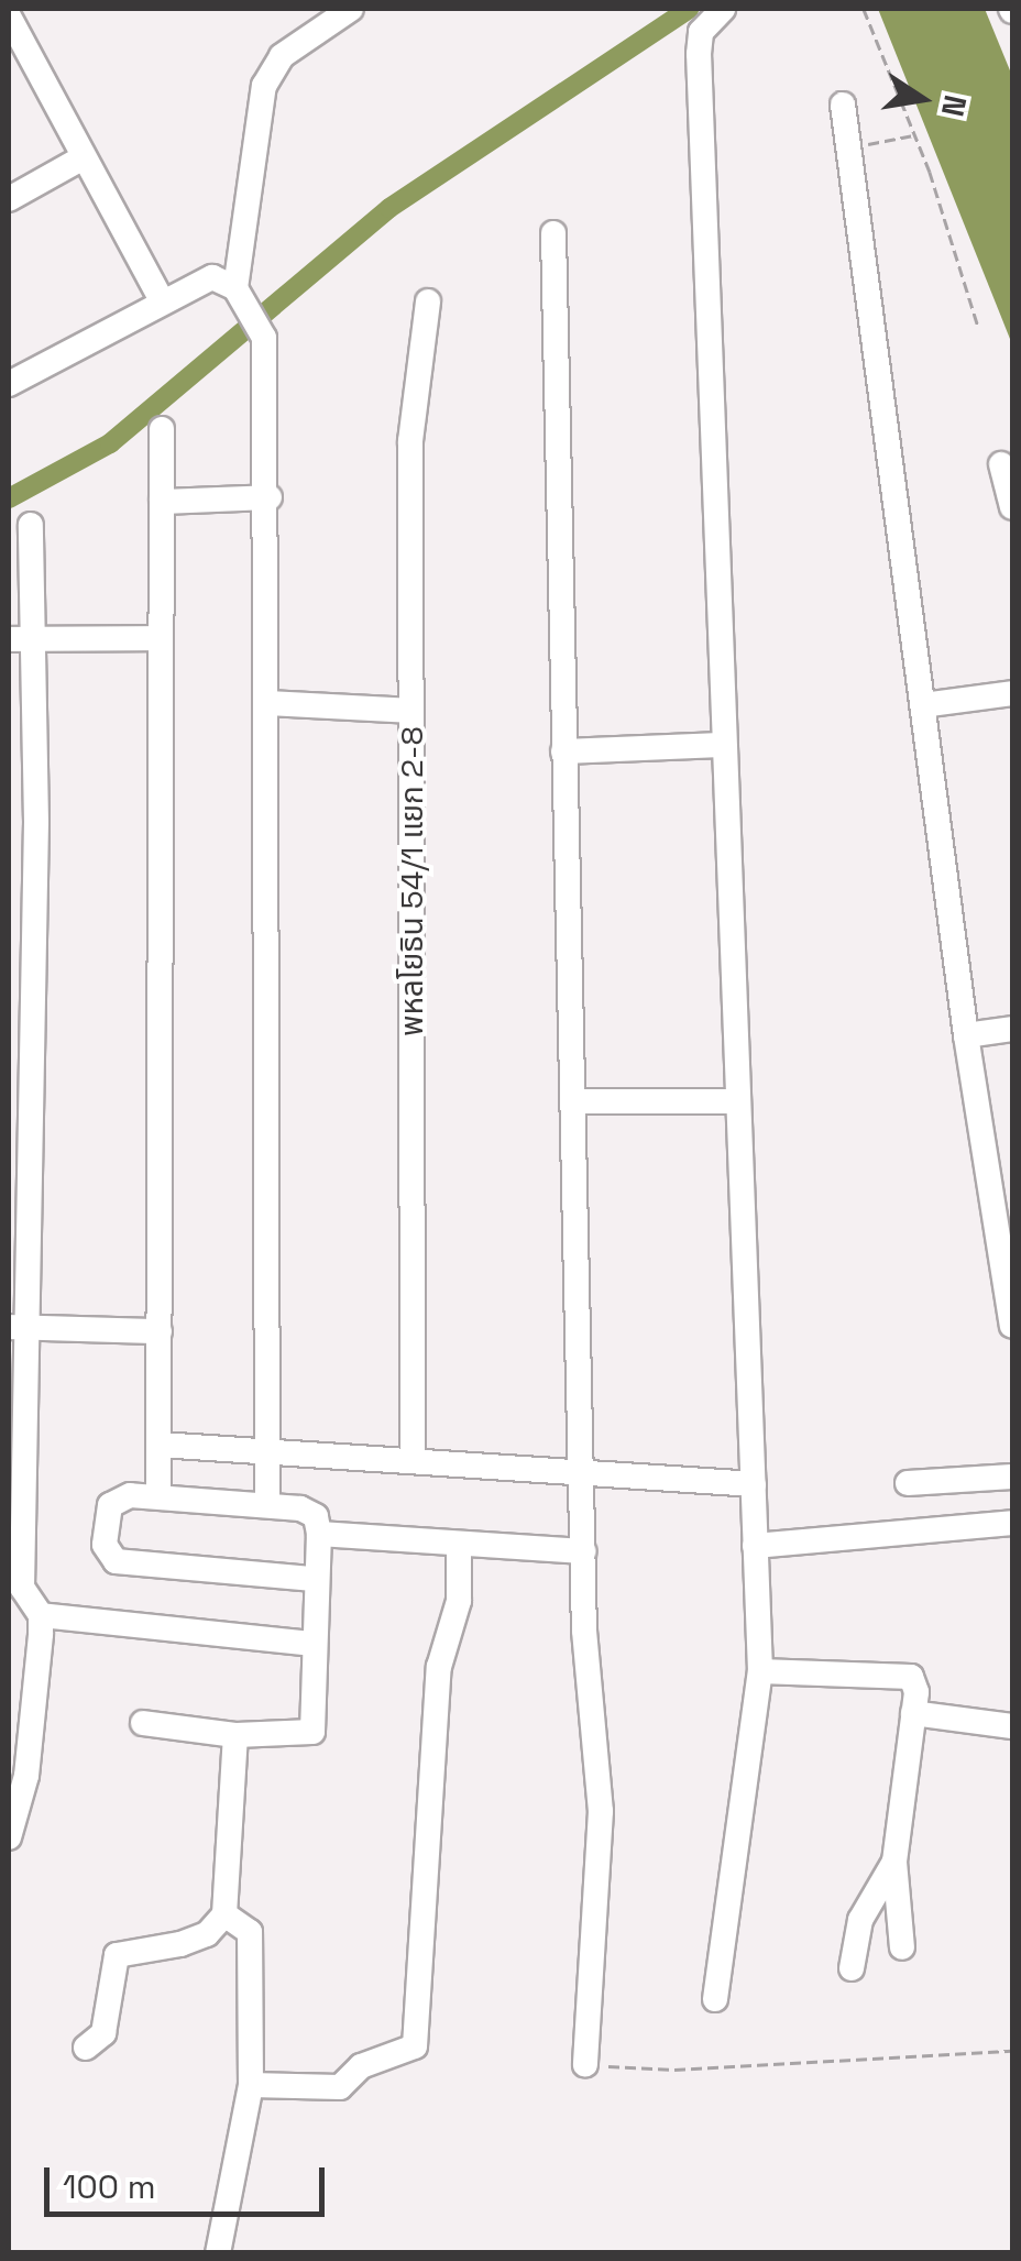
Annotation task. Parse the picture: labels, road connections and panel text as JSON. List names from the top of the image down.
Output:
{
  "streets": {
    "street": ["พหลโยธิน 54/1 แยก 2-8"]
  },
  "scale_bar": "100 m",
  "north": "right"
}
